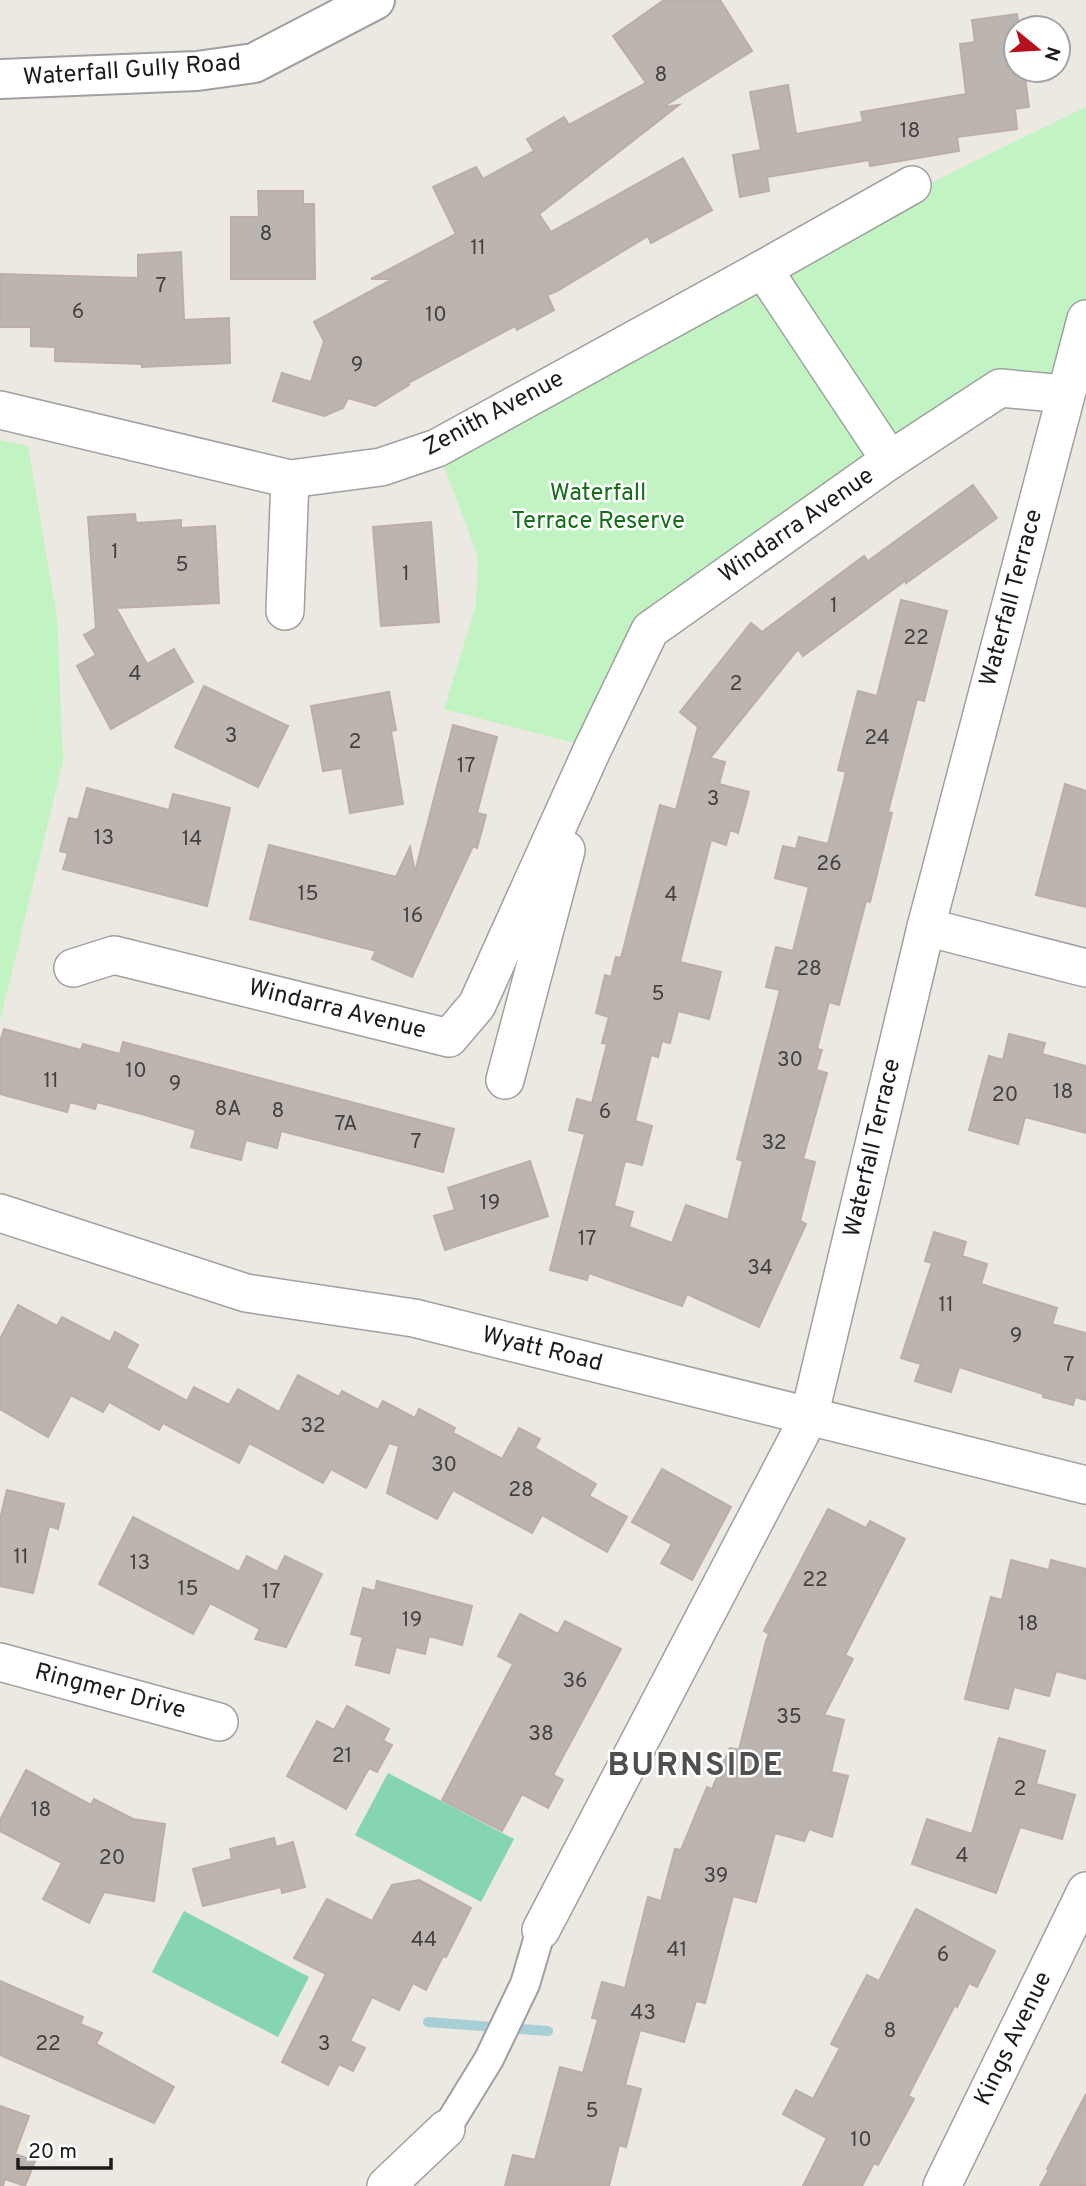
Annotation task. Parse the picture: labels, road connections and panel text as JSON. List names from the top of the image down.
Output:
{
  "streets": {
    "street": [
      "Waterfall Gully Road",
      "Zenith Avenue",
      "Windarra Avenue",
      "Waterfall Terrace",
      "Wyatt Road",
      "Ringmer Drive",
      "Kings Avenue"
    ]
  },
  "crossings": [
    ["Windarra Avenue", "Waterfall Terrace"],
    ["Waterfall Terrace", "Wyatt Road"]
  ],
  "districts": ["BURNSIDE"],
  "parks": ["Waterfall Terrace Reserve"],
  "house_numbers": [
    "8",
    "18",
    "8",
    "11",
    "7",
    "6",
    "10",
    "9",
    "1",
    "5",
    "1",
    "1",
    "22",
    "4",
    "2",
    "3",
    "24",
    "2",
    "17",
    "3",
    "13",
    "14",
    "26",
    "15",
    "4",
    "16",
    "28",
    "5",
    "30",
    "10",
    "11",
    "9",
    "18",
    "20",
    "8A",
    "8",
    "6",
    "7A",
    "7",
    "32",
    "19",
    "17",
    "34",
    "11",
    "9",
    "7",
    "32",
    "30",
    "28",
    "11",
    "13",
    "22",
    "15",
    "17",
    "19",
    "18",
    "36",
    "35",
    "38",
    "21",
    "2",
    "18",
    "4",
    "20",
    "39",
    "44",
    "41",
    "6",
    "43",
    "8",
    "22",
    "3",
    "5",
    "10"
  ],
  "scale_bar": "20 m",
  "north": "right"
}
